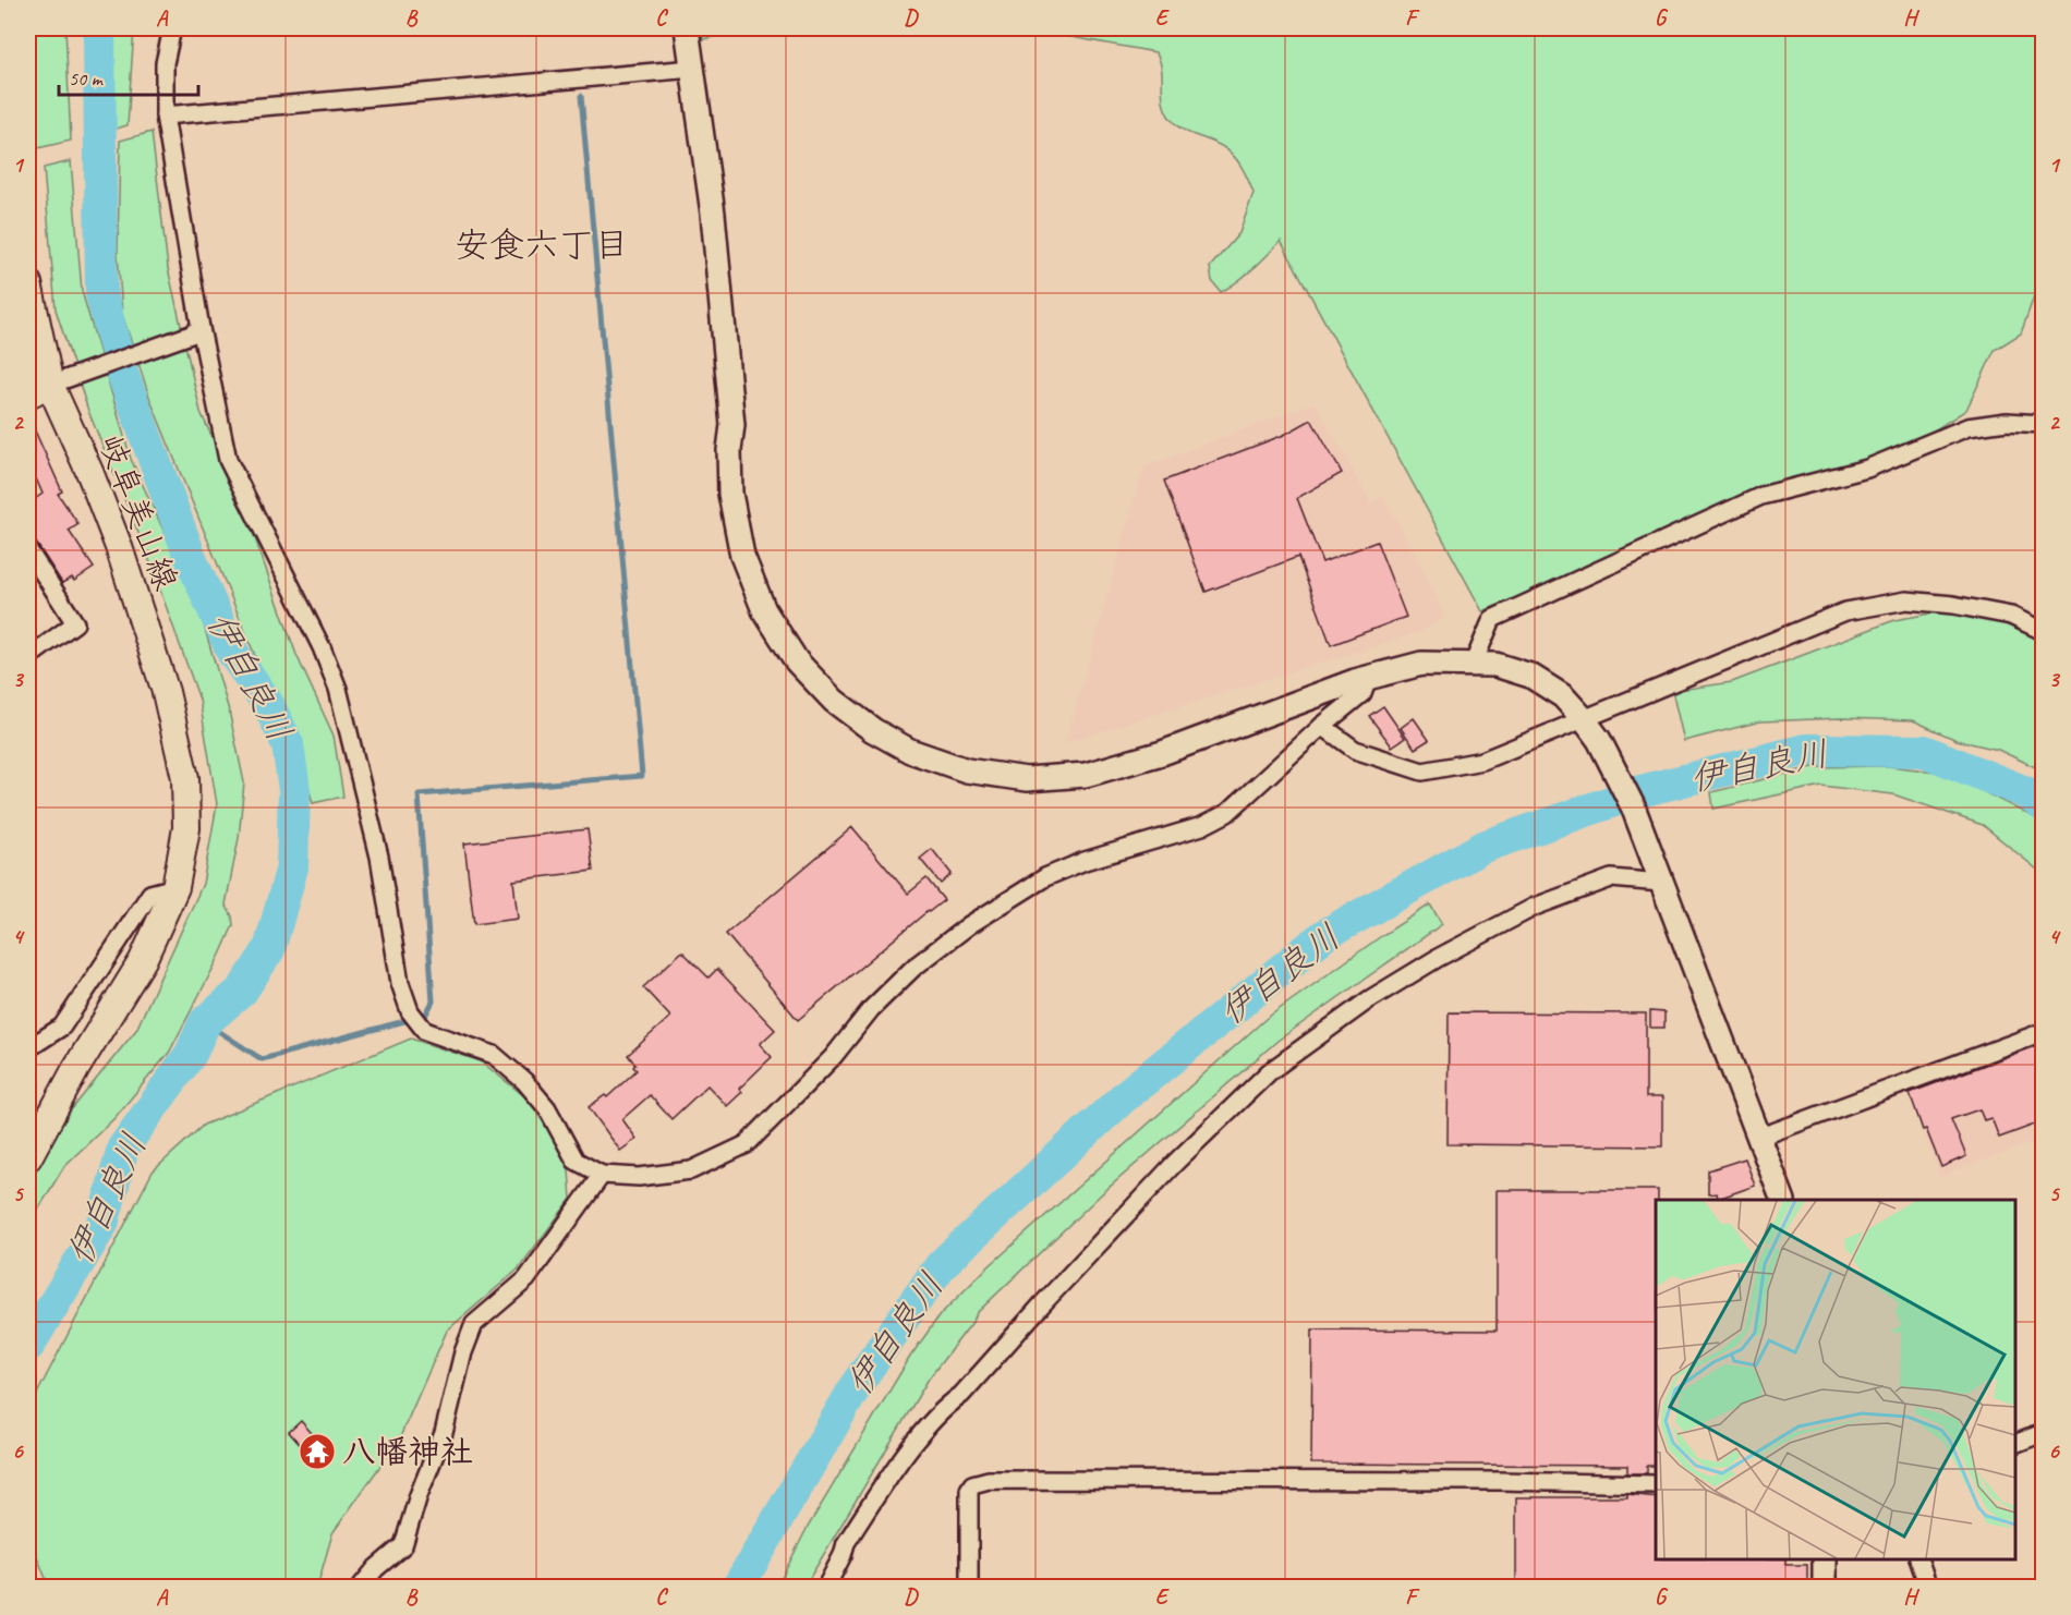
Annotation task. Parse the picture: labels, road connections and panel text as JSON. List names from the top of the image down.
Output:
{
  "streets": {
    "main road": ["岐阜美山線"]
  },
  "districts": ["安食六丁目"],
  "water": ["伊自良川"],
  "places": {
    "temple": ["八幡神社"]
  },
  "scale_bar": "50 m",
  "grid": {
    "columns": [
      "A",
      "B",
      "C",
      "D",
      "E",
      "F",
      "G",
      "H"
    ],
    "rows": [
      "1",
      "2",
      "3",
      "4",
      "5",
      "6"
    ]
  }
}
